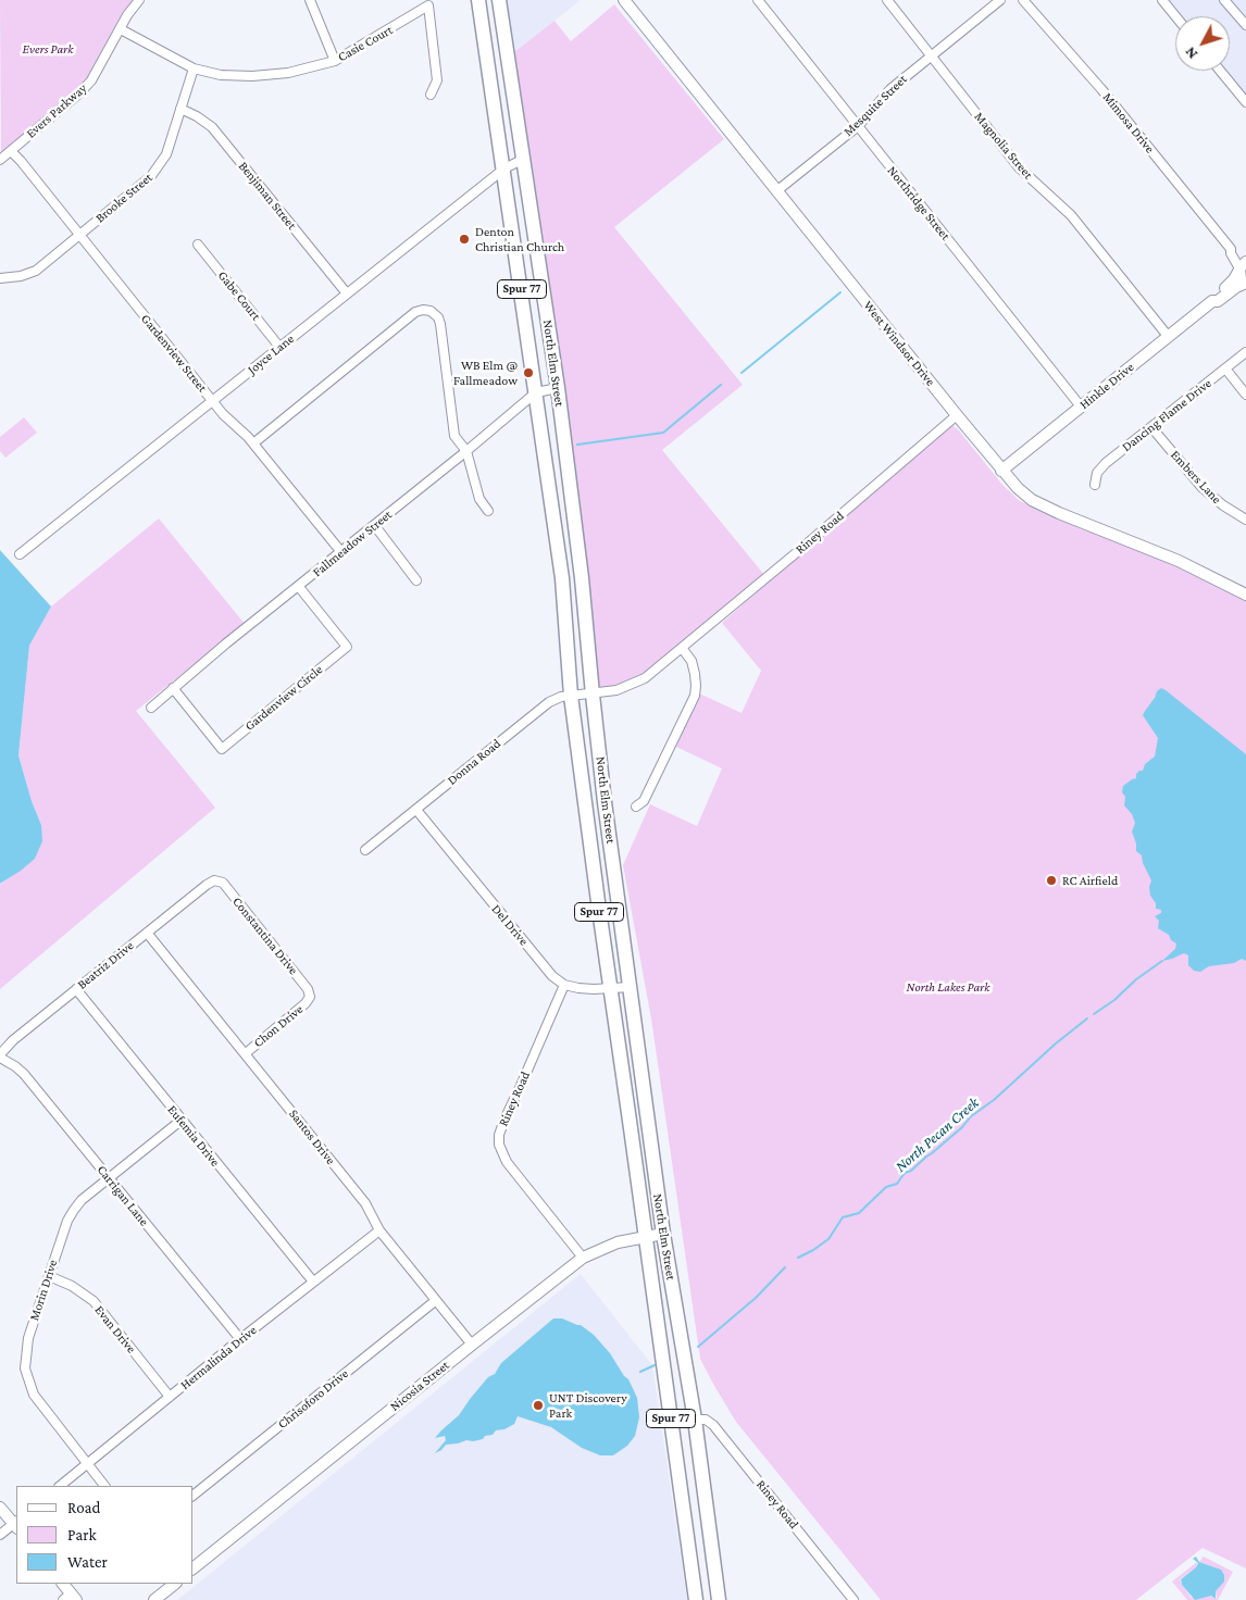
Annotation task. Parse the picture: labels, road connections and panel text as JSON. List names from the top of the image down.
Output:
{
  "streets": {
    "main road": ["Spur 77", "North Elm Street"],
    "street": [
      "Casie Court",
      "Mesquite Street",
      "Evers Parkway",
      "Mimosa Drive",
      "Magnolia Street",
      "Benjiman Street",
      "Brooke Street",
      "Northridge Street",
      "Gabe Court",
      "West Windsor Drive",
      "Gardenview Street",
      "Joyce Lane",
      "Hinkle Drive",
      "Dancing Flame Drive",
      "Embers Lane",
      "Riney Road",
      "Fallmeadow Street",
      "Gardenview Circle",
      "Donna Road",
      "Del Drive",
      "Constantina Drive",
      "Beatriz Drive",
      "Chon Drive",
      "Eufemia Drive",
      "Santos Drive",
      "Carrigan Lane",
      "Morin Drive",
      "Evan Drive",
      "Hermalinda Drive",
      "Nicosia Street",
      "Chrisoforo Drive"
    ]
  },
  "crossings": [
    ["Casie Court", "Evers Parkway"],
    ["Casie Court", "Brooke Street"],
    ["Mesquite Street", "Magnolia Street"],
    ["Mesquite Street", "Northridge Street"],
    ["Mesquite Street", "West Windsor Drive"],
    ["Evers Parkway", "Gardenview Street"],
    ["Mimosa Drive", "Hinkle Drive"],
    ["Magnolia Street", "Hinkle Drive"],
    ["Benjiman Street", "Brooke Street"],
    ["Benjiman Street", "Joyce Lane"],
    ["Brooke Street", "Gardenview Street"],
    ["Northridge Street", "Hinkle Drive"],
    ["Gabe Court", "Joyce Lane"],
    ["West Windsor Drive", "Hinkle Drive"],
    ["West Windsor Drive", "Riney Road"],
    ["Gardenview Street", "Joyce Lane"],
    ["Gardenview Street", "Fallmeadow Street"],
    ["Joyce Lane", "North Elm Street"],
    ["North Elm Street", "Riney Road"],
    ["North Elm Street", "Fallmeadow Street"],
    ["North Elm Street", "Donna Road"],
    ["North Elm Street", "Nicosia Street"],
    ["Dancing Flame Drive", "Embers Lane"],
    ["Riney Road", "Donna Road"],
    ["Riney Road", "Del Drive"],
    ["Riney Road", "Nicosia Street"],
    ["Fallmeadow Street", "Gardenview Circle"],
    ["Donna Road", "Del Drive"],
    ["Constantina Drive", "Beatriz Drive"],
    ["Constantina Drive", "Chon Drive"],
    ["Beatriz Drive", "Eufemia Drive"],
    ["Beatriz Drive", "Santos Drive"],
    ["Beatriz Drive", "Carrigan Lane"],
    ["Chon Drive", "Santos Drive"],
    ["Eufemia Drive", "Morin Drive"],
    ["Eufemia Drive", "Hermalinda Drive"],
    ["Santos Drive", "Hermalinda Drive"],
    ["Santos Drive", "Nicosia Street"],
    ["Santos Drive", "Chrisoforo Drive"],
    ["Carrigan Lane", "Morin Drive"],
    ["Carrigan Lane", "Hermalinda Drive"],
    ["Morin Drive", "Evan Drive"],
    ["Morin Drive", "Hermalinda Drive"],
    ["Evan Drive", "Hermalinda Drive"]
  ],
  "water": ["North Pecan Creek"],
  "parks": ["Evers Park", "North Lakes Park"],
  "places": [
    "Denton Christian Church",
    "WB Elm @ Fallmeadow",
    "RC Airfield",
    "UNT Discovery Park"
  ],
  "legend": ["Road", "Park", "Water"],
  "north": "bottom left"
}
